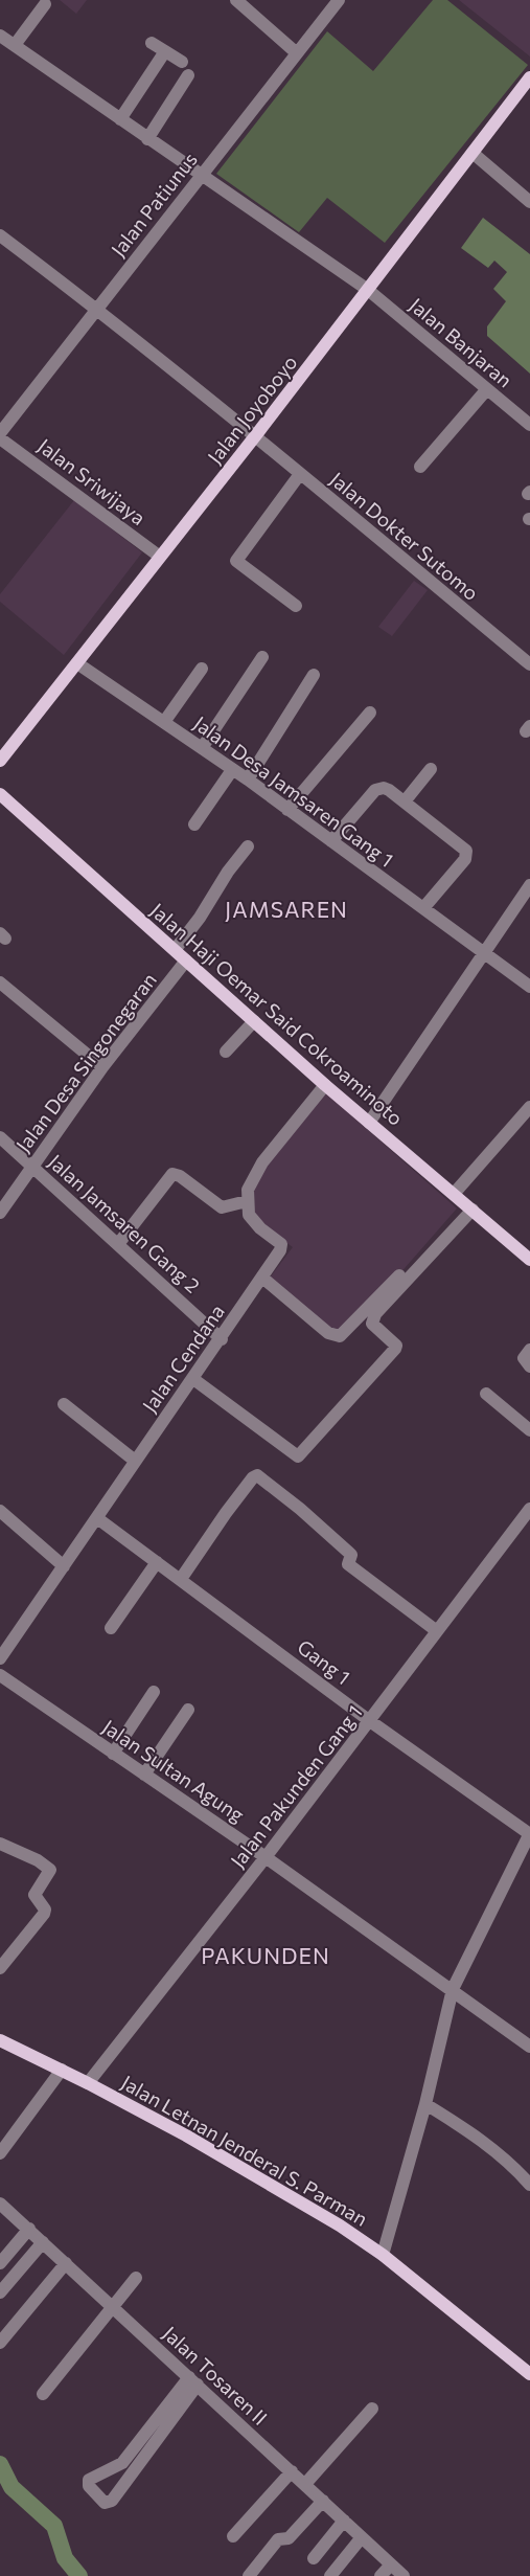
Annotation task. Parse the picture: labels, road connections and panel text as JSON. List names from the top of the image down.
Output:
{
  "streets": {
    "main road": ["Jalan Joyoboyo", "Jalan Haji Oemar Said Cokroaminoto", "Jalan Letnan Jenderal S. Parman"],
    "street": [
      "Jalan Patiunus",
      "Jalan Banjaran",
      "Jalan Sriwijaya",
      "Jalan Dokter Sutomo",
      "Jalan Desa Jamsaren Gang 1",
      "Jalan Desa Singonegaran",
      "Jalan Jamsaren Gang 2",
      "Jalan Cendana",
      "Gang 1",
      "Jalan Sultan Agung",
      "Jalan Pakunden Gang 1",
      "Jalan Tosaren II"
    ]
  },
  "crossings": [
    ["Jalan Patiunus", "Jalan Banjaran"],
    ["Jalan Patiunus", "Jalan Dokter Sutomo"],
    ["Jalan Banjaran", "Jalan Joyoboyo"],
    ["Jalan Joyoboyo", "Jalan Sriwijaya"],
    ["Jalan Joyoboyo", "Jalan Dokter Sutomo"],
    ["Jalan Joyoboyo", "Jalan Desa Jamsaren Gang 1"],
    ["Jalan Haji Oemar Said Cokroaminoto", "Jalan Desa Singonegaran"],
    ["Jalan Desa Singonegaran", "Jalan Jamsaren Gang 2"],
    ["Jalan Jamsaren Gang 2", "Jalan Cendana"],
    ["Jalan Cendana", "Gang 1"],
    ["Gang 1", "Jalan Pakunden Gang 1"],
    ["Jalan Sultan Agung", "Jalan Pakunden Gang 1"],
    ["Jalan Pakunden Gang 1", "Jalan Letnan Jenderal S. Parman"]
  ],
  "districts": ["JAMSAREN", "PAKUNDEN"]
}
